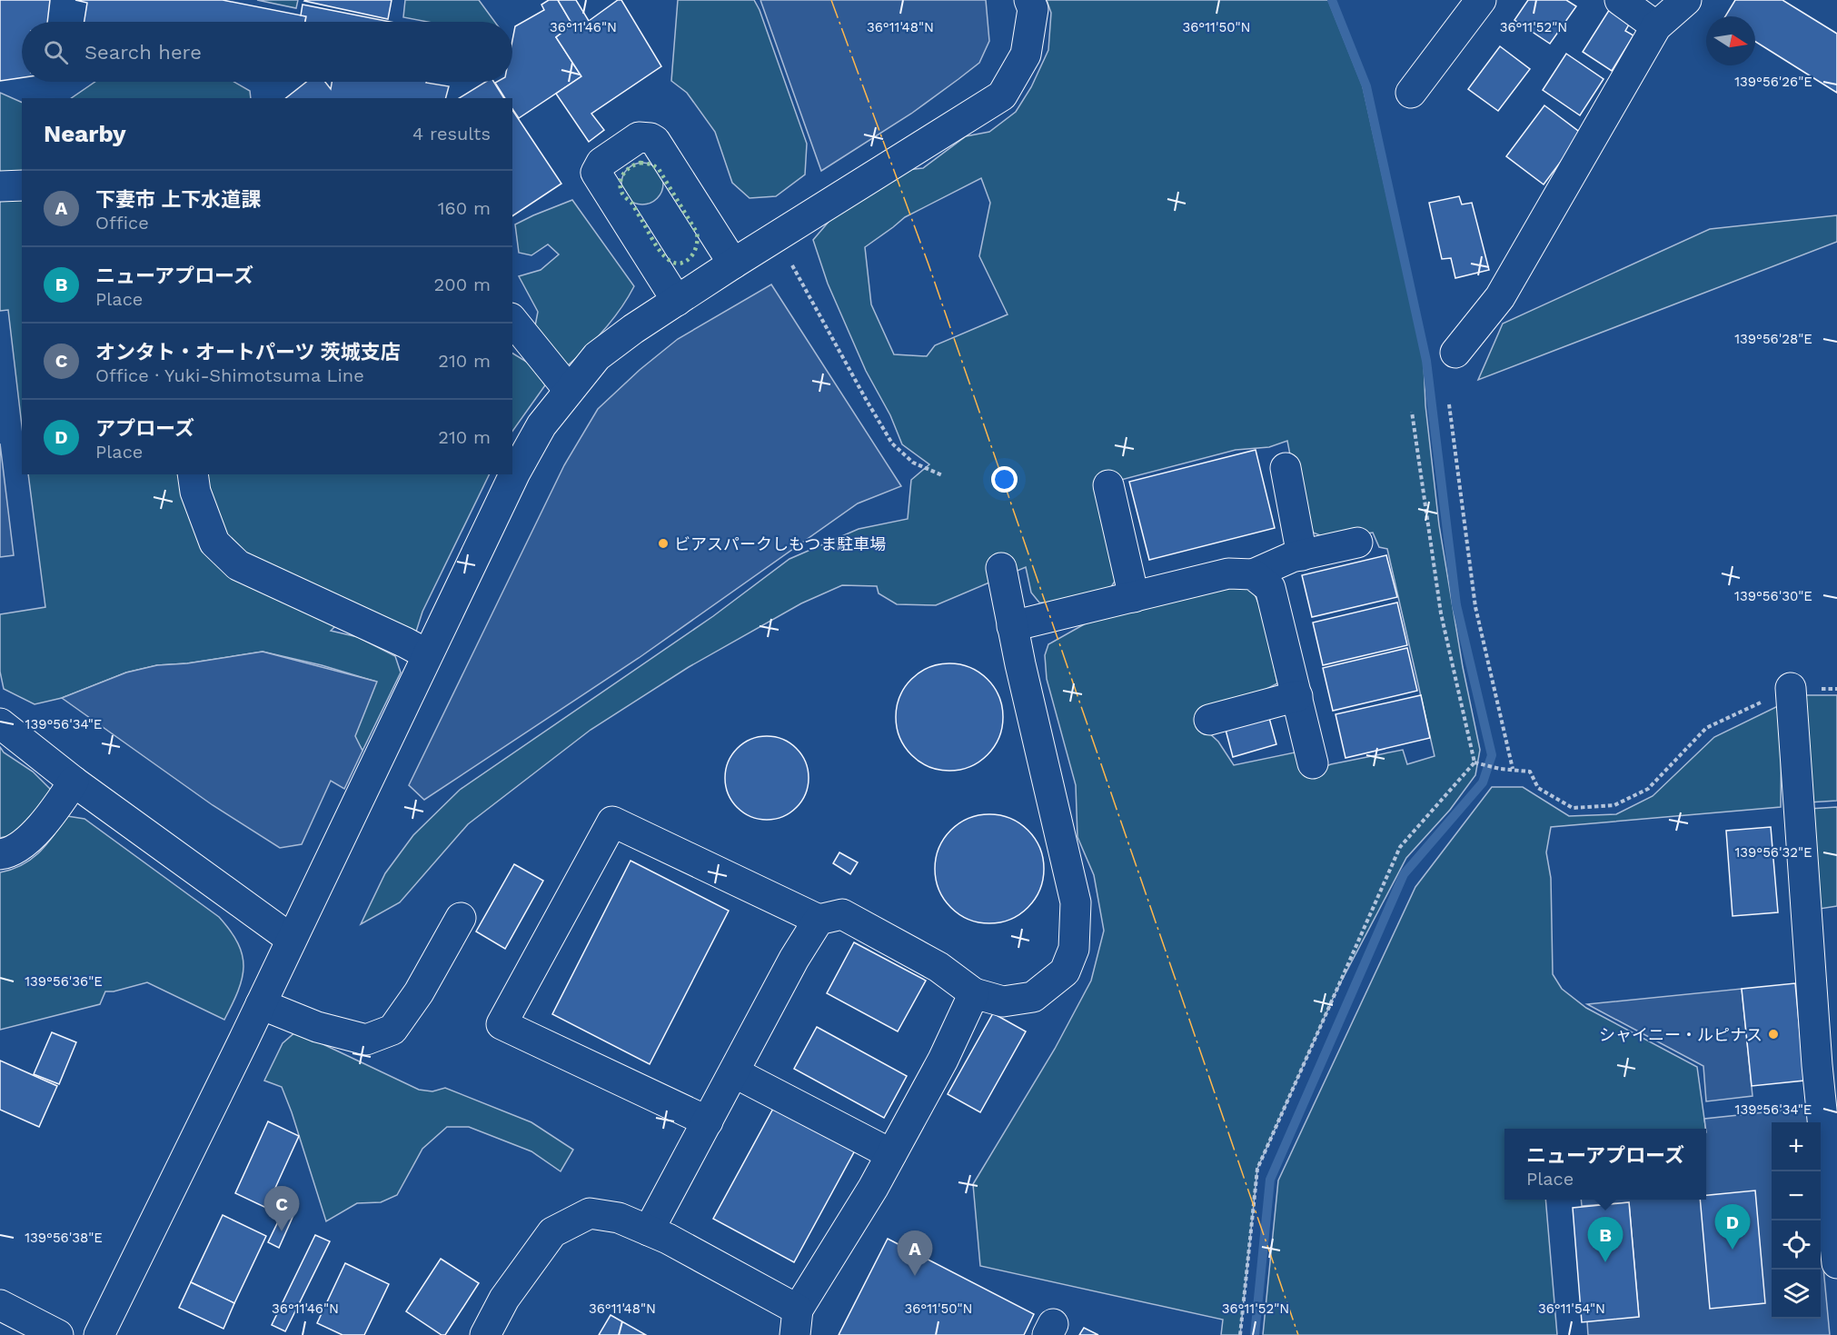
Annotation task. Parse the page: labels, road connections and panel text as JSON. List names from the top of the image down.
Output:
{
  "places": ["ビアスパークしもつま駐車場", "シャイニー・ルピナス"],
  "north": "right",
  "page": {
    "search": "Search here",
    "heading": ["Nearby", "4 results"],
    "list": [
      {
        "mark": "A",
        "name": "下妻市 上下水道課",
        "note": "Office",
        "value": "160 m"
      },
      {
        "mark": "B",
        "name": "ニューアプローズ",
        "note": "Place",
        "value": "200 m"
      },
      {
        "mark": "C",
        "name": "オンタト・オートパーツ 茨城支店",
        "note": "Office · Yuki-Shimotsuma Line",
        "value": "210 m"
      },
      {
        "mark": "D",
        "name": "アプローズ",
        "note": "Place",
        "value": "210 m"
      }
    ],
    "map_buttons": ["+", "−"],
    "popup": ["ニューアプローズ", "Place"],
    "pins": [
      "C",
      "D",
      "B",
      "A"
    ]
  },
  "coordinates": [
    "36°11'46\"N",
    "36°11'48\"N",
    "36°11'50\"N",
    "36°11'52\"N",
    "139°56'26\"E",
    "139°56'28\"E",
    "139°56'30\"E",
    "139°56'34\"E",
    "139°56'32\"E",
    "139°56'36\"E",
    "139°56'38\"E",
    "36°11'54\"N"
  ]
}
